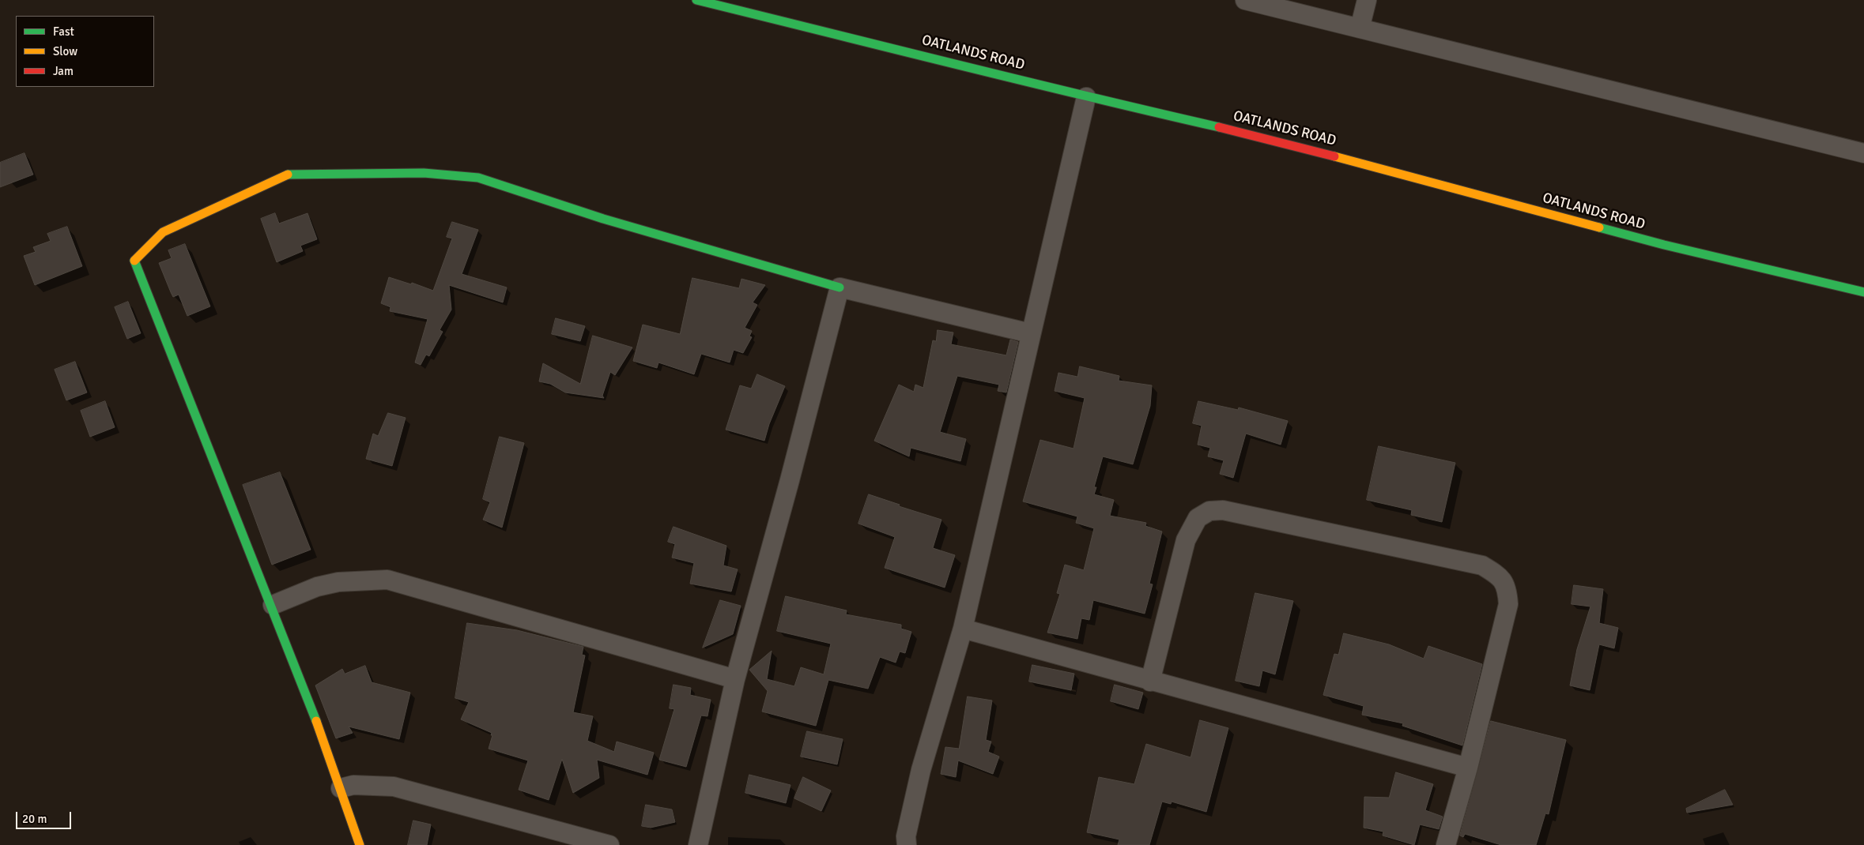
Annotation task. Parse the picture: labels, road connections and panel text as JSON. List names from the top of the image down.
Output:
{
  "streets": {
    "street": ["OATLANDS ROAD"]
  },
  "legend": ["Fast", "Slow", "Jam"],
  "scale_bar": "20 m"
}
